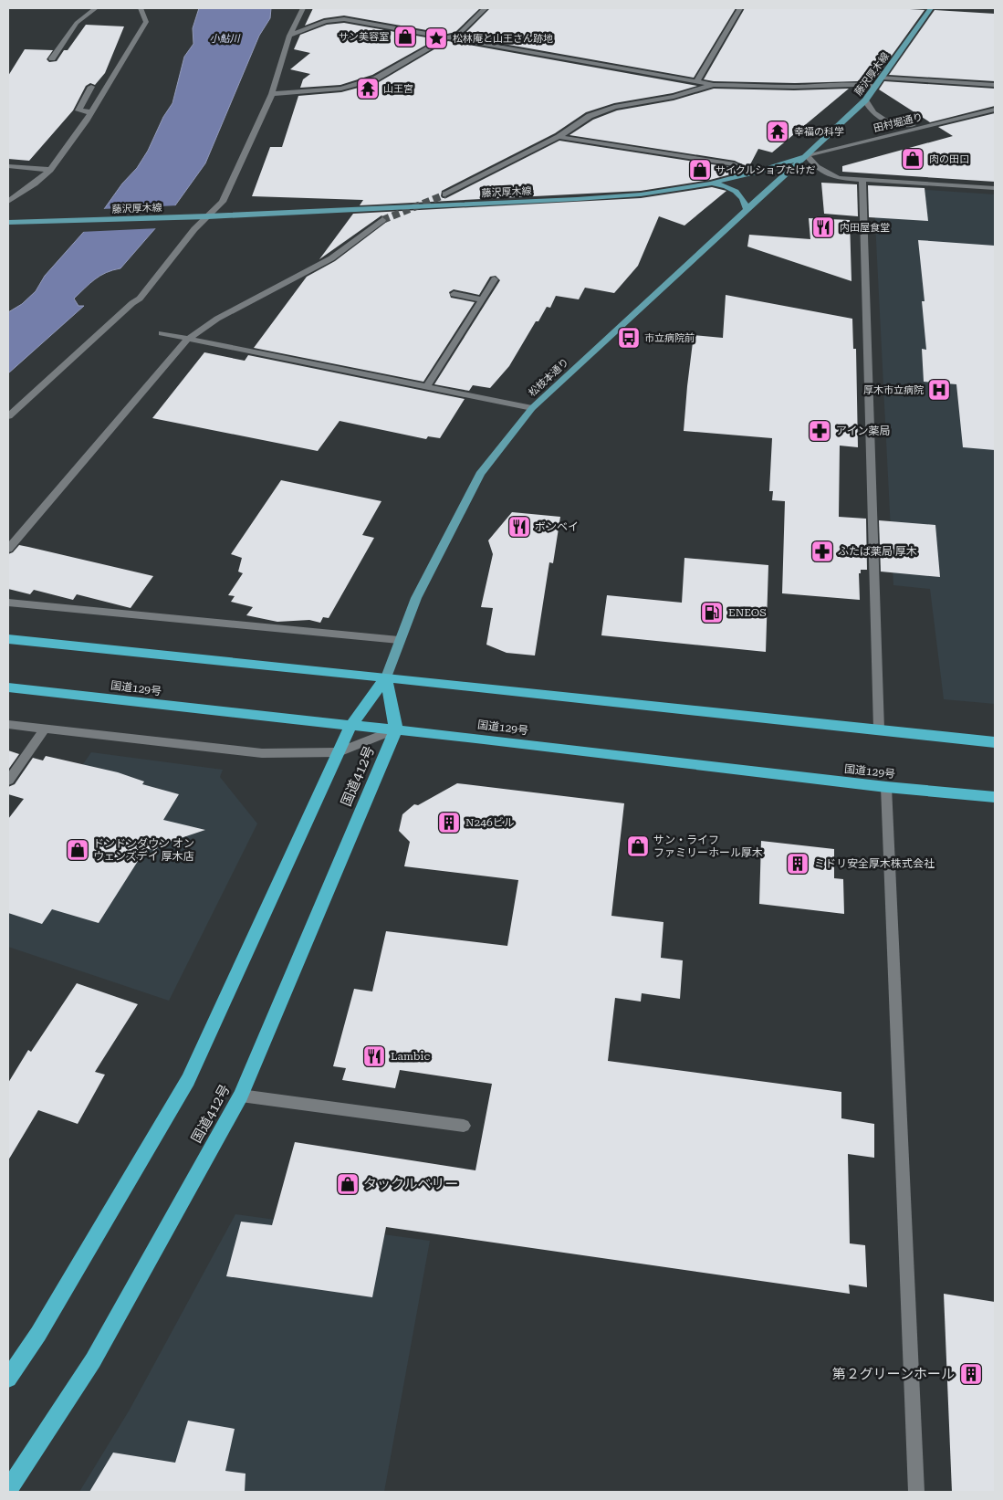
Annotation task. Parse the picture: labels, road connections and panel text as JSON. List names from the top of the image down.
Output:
{
  "streets": {
    "highway": ["国道129号", "国道412号"],
    "main road": ["藤沢厚木線", "松枝本通り"],
    "street": ["田村堀通り"]
  },
  "crossings": [
    ["藤沢厚木線", "田村堀通り"],
    ["藤沢厚木線", "松枝本通り"],
    ["田村堀通り", "松枝本通り"],
    ["国道129号", "国道412号"]
  ],
  "water": ["小鮎川"],
  "places": {
    "shop": [
      "サン美容室",
      "肉の田口",
      "サイクルショプたけだ",
      "サン・ライフ ファミリーホール厚木",
      "ドンドンダウン オン ウェンズデイ 厚木店",
      "タックルベリー"
    ],
    "place": ["松林庵と山王さん跡地"],
    "temple": ["山王宮", "幸福の科学"],
    "restaurant": ["内田屋食堂", "ボンベイ", "Lambic"],
    "bus stop": ["市立病院前"],
    "hospital": ["厚木市立病院"],
    "pharmacy": ["アイン薬局", "ふたば薬局 厚木"],
    "fuel station": ["ENEOS"],
    "building": ["N246ビル", "ミドリ安全厚木株式会社", "第２グリーンホール"]
  }
}
